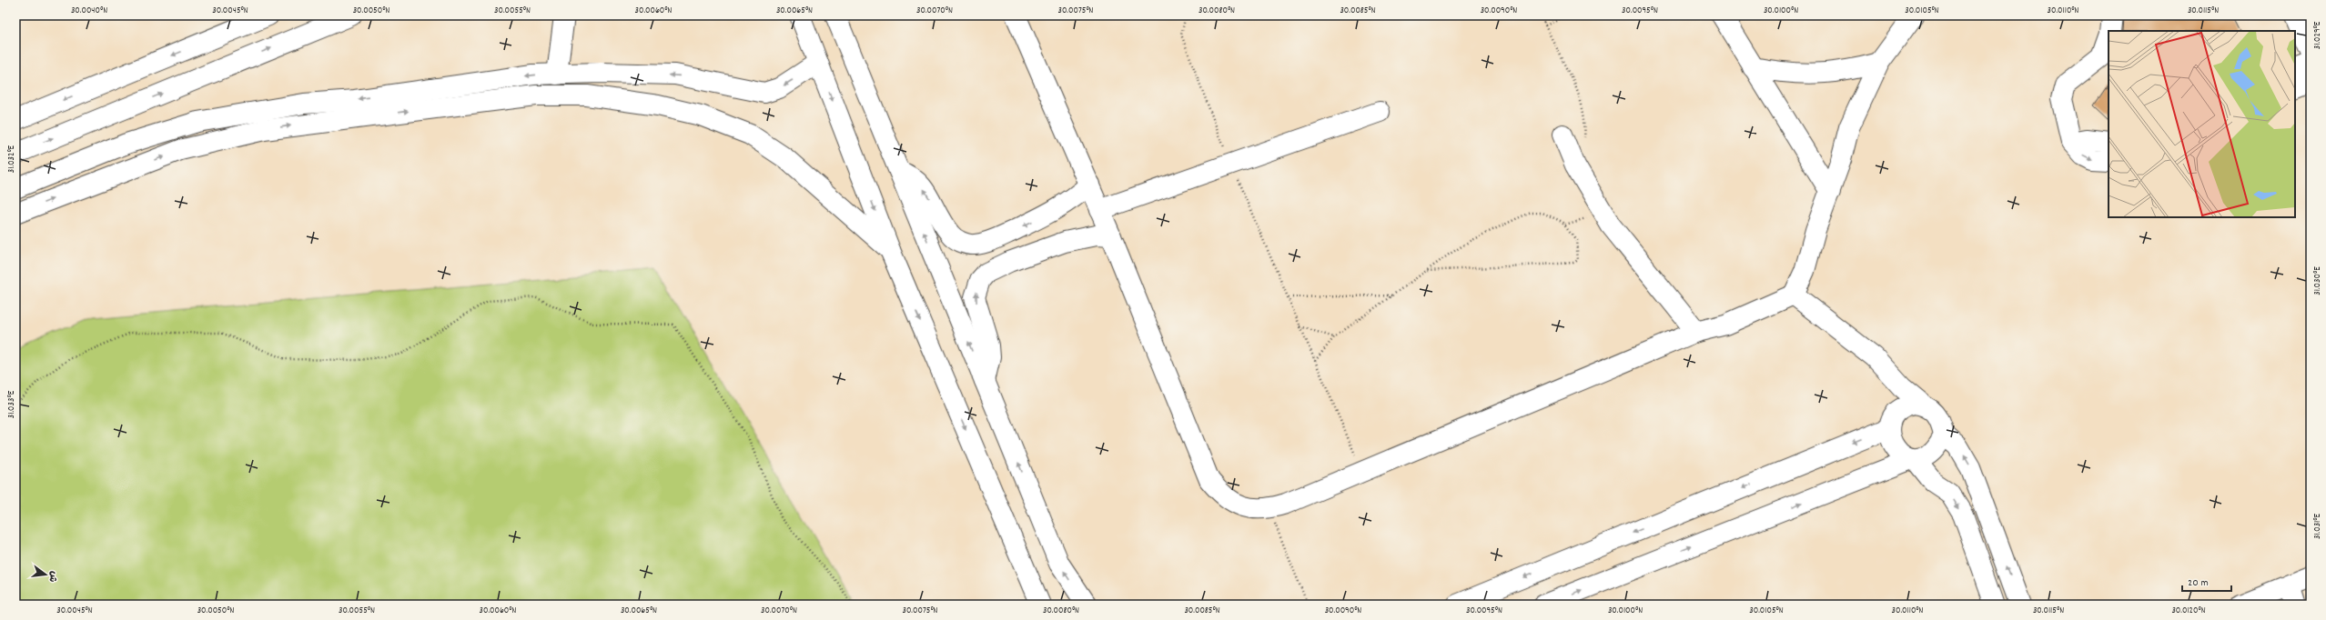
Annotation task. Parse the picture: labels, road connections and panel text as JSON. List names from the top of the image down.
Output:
{
  "scale_bar": "20 m",
  "north": "right",
  "coordinates": [
    "30.0040°N",
    "30.0045°N",
    "30.0050°N",
    "30.0055°N",
    "30.0060°N",
    "30.0065°N",
    "30.0070°N",
    "30.0075°N",
    "30.0080°N",
    "30.0085°N",
    "30.0090°N",
    "30.0095°N",
    "30.0100°N",
    "30.0105°N",
    "30.0110°N",
    "30.0115°N",
    "31.029°E",
    "31.032°E",
    "31.030°E",
    "31.033°E",
    "31.031°E",
    "30.0120°N"
  ]
}
